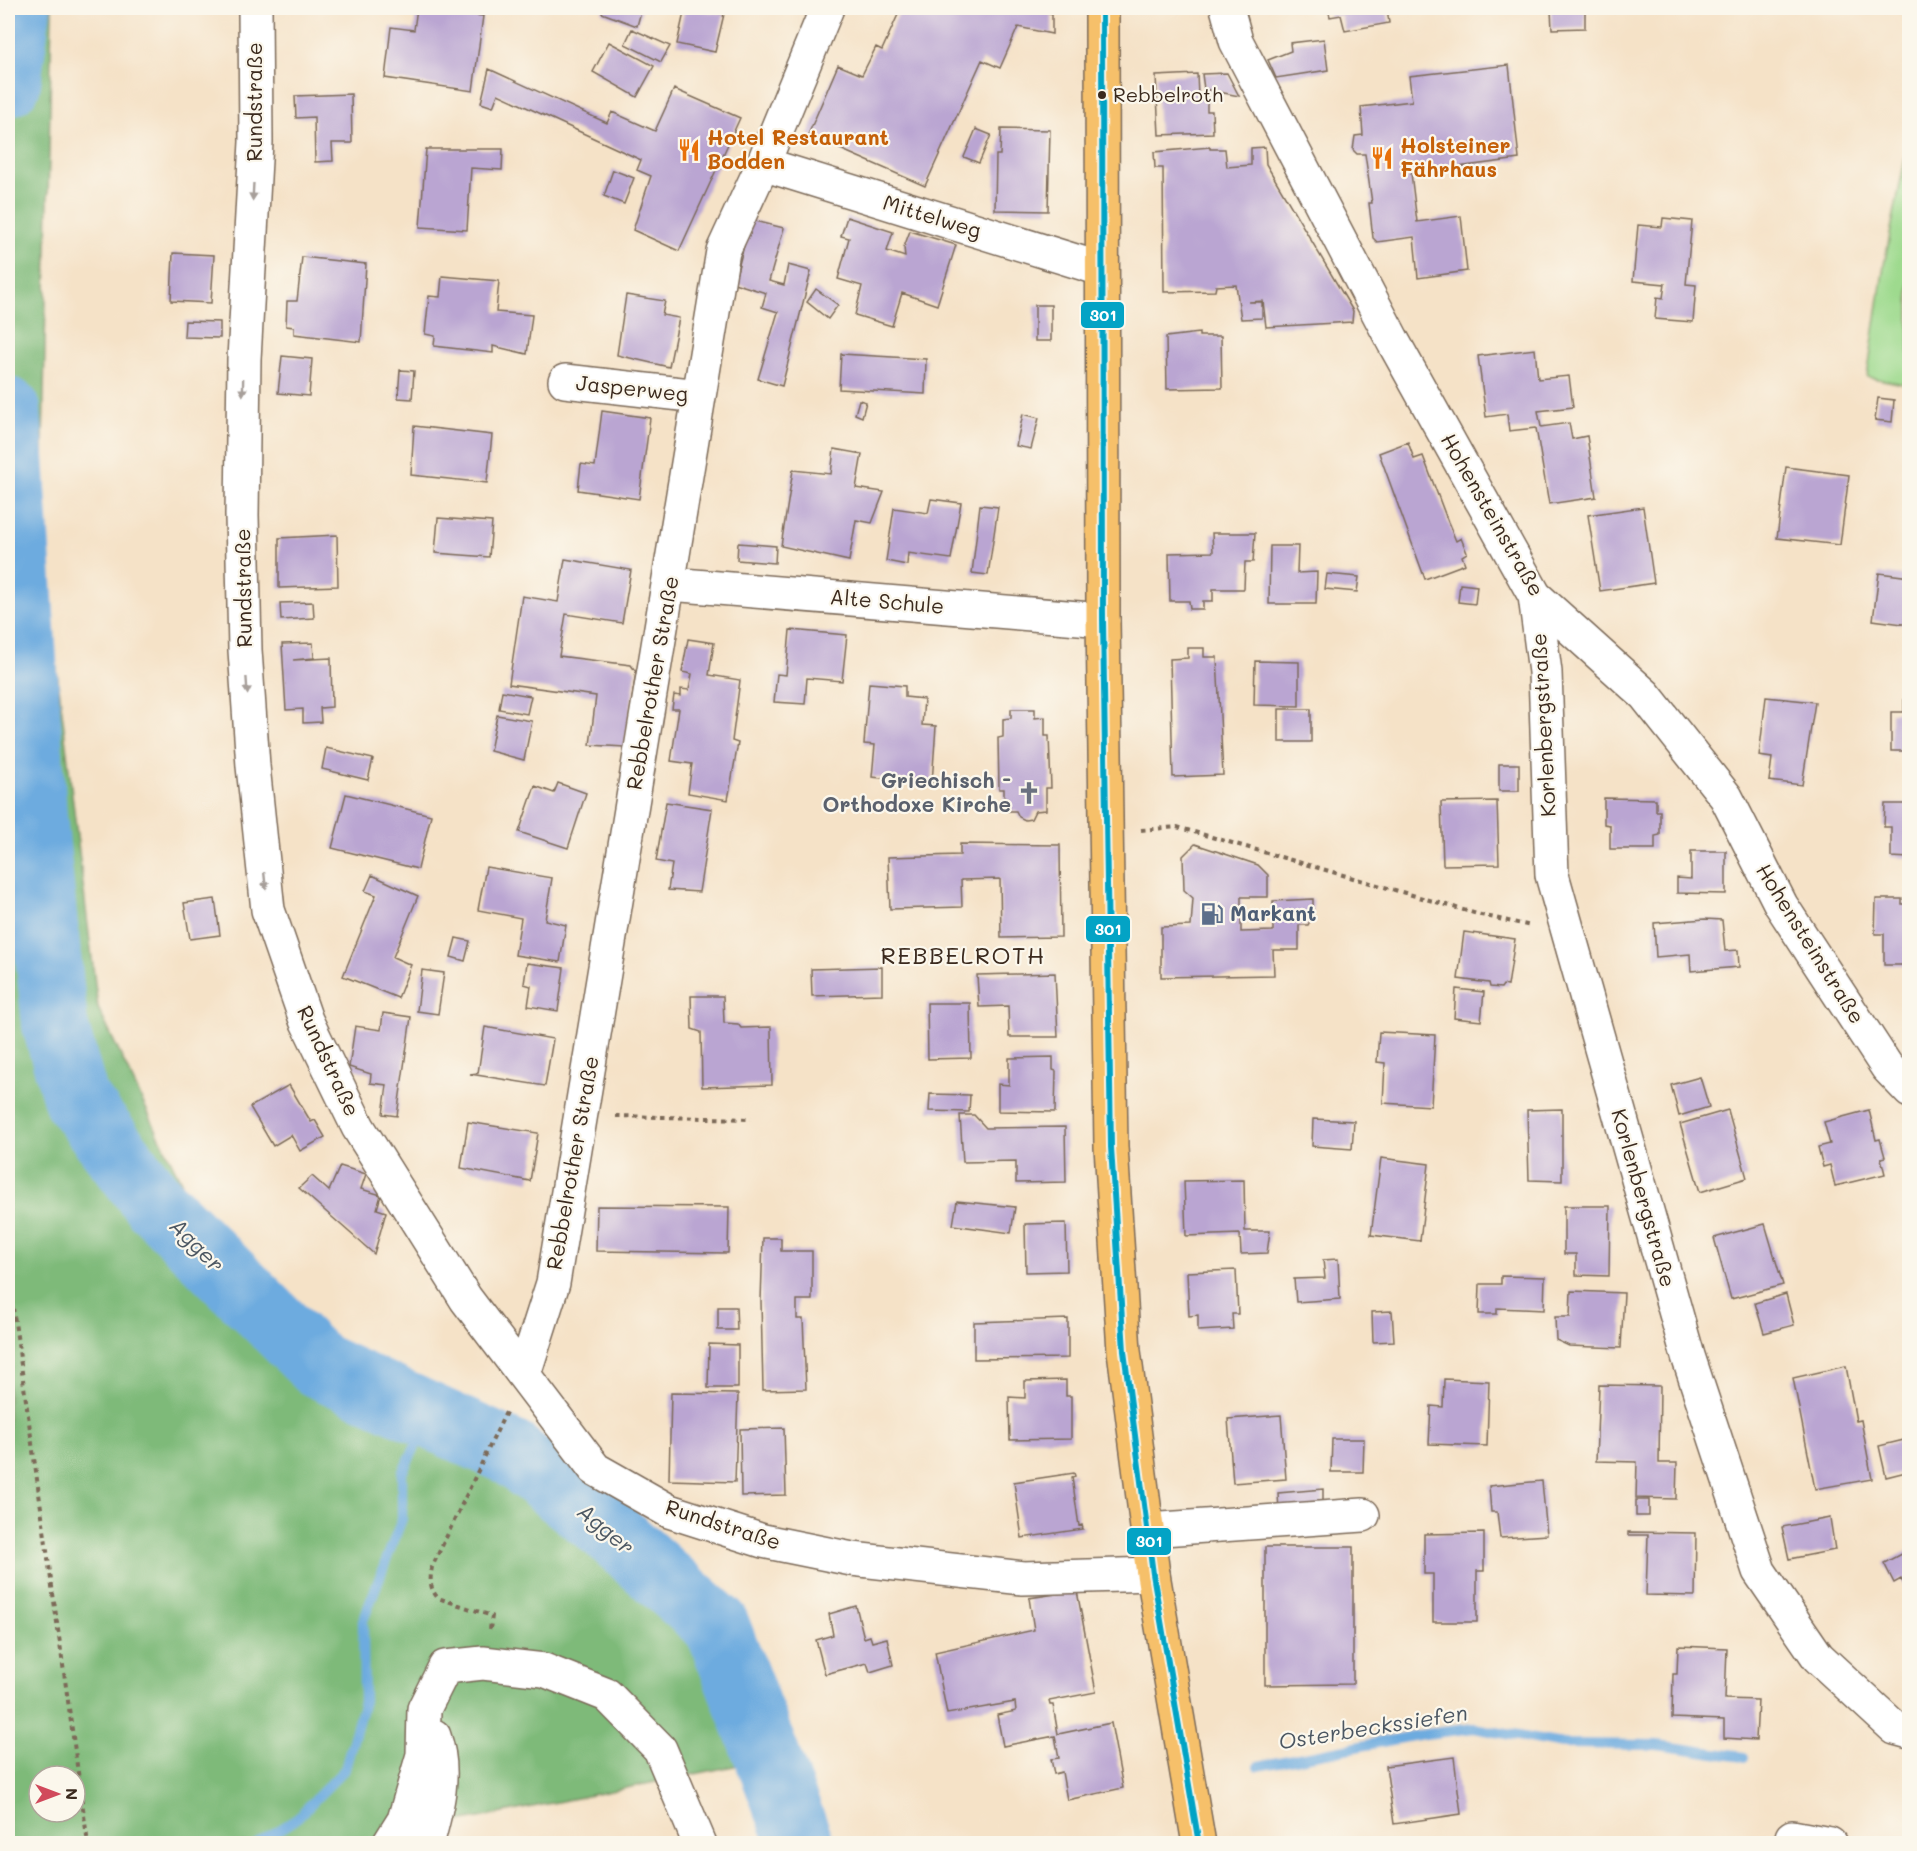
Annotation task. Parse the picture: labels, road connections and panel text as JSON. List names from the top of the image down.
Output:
{
  "streets": {
    "street": [
      "Rundstraße",
      "Mittelweg",
      "Jasperweg",
      "Hohensteinstraße",
      "Alte Schule",
      "Rebbelrother Straße",
      "Korlenbergstraße"
    ]
  },
  "crossings": [
    ["Rundstraße", "Rebbelrother Straße"],
    ["Mittelweg", "Rebbelrother Straße"],
    ["Jasperweg", "Rebbelrother Straße"],
    ["Hohensteinstraße", "Korlenbergstraße"],
    ["Alte Schule", "Rebbelrother Straße"]
  ],
  "one_way": ["Rundstraße"],
  "districts": ["REBBELROTH"],
  "water": ["Agger", "Osterbeckssiefen"],
  "places": {
    "other": ["Rebbelroth"],
    "restaurant": ["Hotel Restaurant Bodden", "Holsteiner Fährhaus"],
    "church": ["Griechisch - Orthodoxe Kirche"],
    "fuel station": ["Markant"]
  },
  "lines": ["transit line 301"],
  "north": "right"
}
